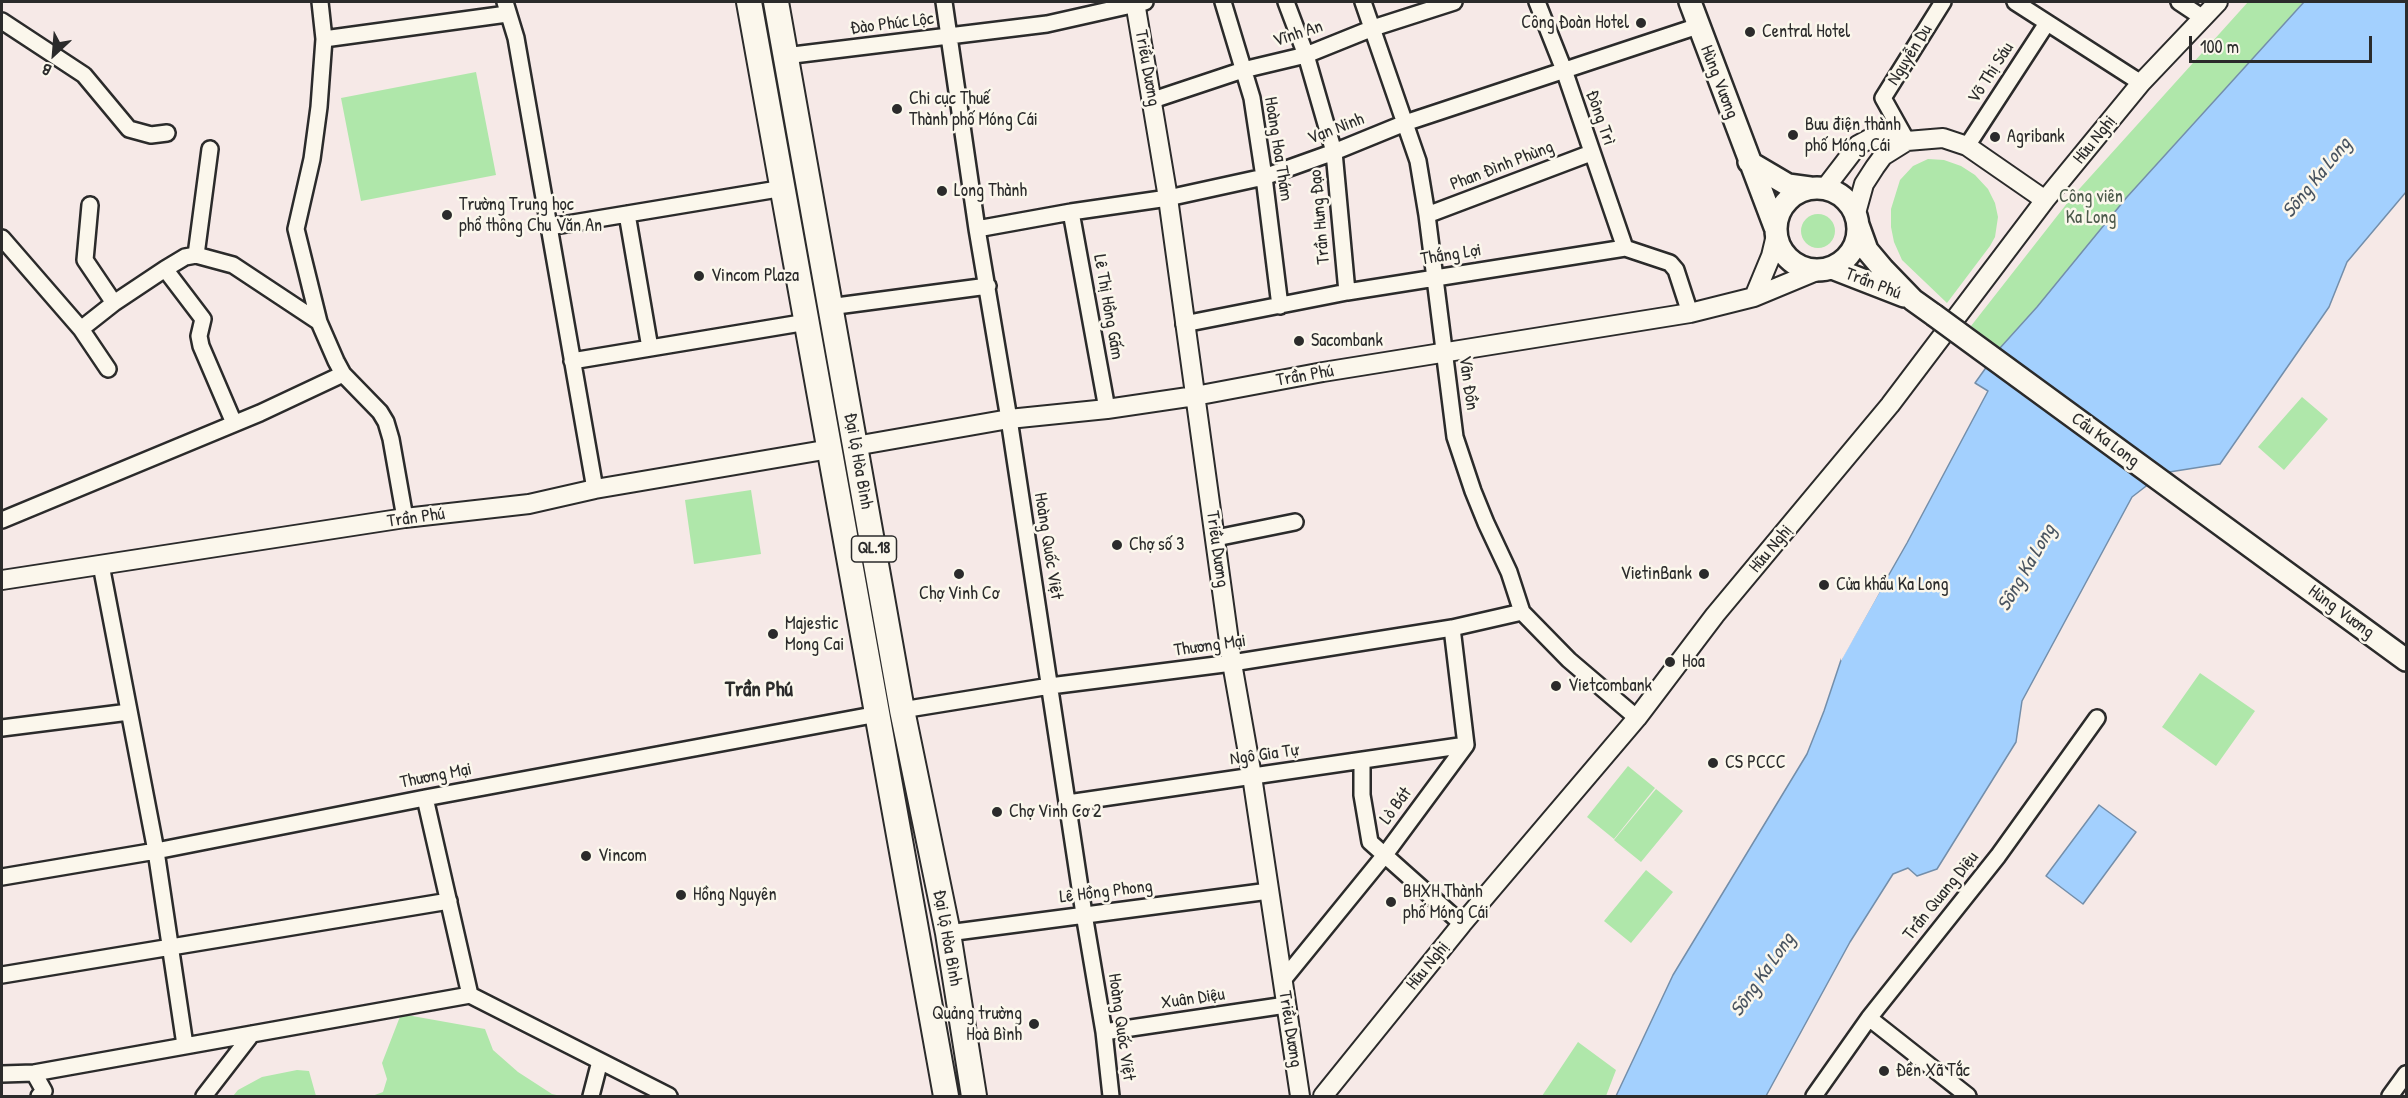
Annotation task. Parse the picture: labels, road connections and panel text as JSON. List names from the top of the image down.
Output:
{
  "streets": {
    "highway": ["Đại lộ Hòa Bình", "QL.18"],
    "main road": ["Hùng Vương", "Trần Phú", "Cầu Ka Long"],
    "street": [
      "Đào Phúc Lộc",
      "Vĩnh An",
      "Nguyễn Du",
      "Triều Dương",
      "Võ Thị Sáu",
      "Đông Trì",
      "Vạn Ninh",
      "Hữu Nghị",
      "Hoàng Hoa Thám",
      "Phan Đình Phùng",
      "Trần Hưng Đạo",
      "Thắng Lợi",
      "Lê Thị Hồng Gấm",
      "Vân Đồn",
      "Hoàng Quốc Việt",
      "Thương Mại",
      "Ngô Gia Tự",
      "Lò Bát",
      "Lê Hồng Phong",
      "Trần Quang Diệu",
      "Xuân Diệu"
    ]
  },
  "crossings": [
    ["Đào Phúc Lộc", "Triều Dương"],
    ["Đào Phúc Lộc", "Đại lộ Hòa Bình"],
    ["Đào Phúc Lộc", "Hoàng Quốc Việt"],
    ["Vĩnh An", "Triều Dương"],
    ["Vĩnh An", "Hoàng Hoa Thám"],
    ["Vĩnh An", "Trần Hưng Đạo"],
    ["Vĩnh An", "Vân Đồn"],
    ["Triều Dương", "Vạn Ninh"],
    ["Triều Dương", "Thắng Lợi"],
    ["Triều Dương", "Trần Phú"],
    ["Triều Dương", "Thương Mại"],
    ["Triều Dương", "Ngô Gia Tự"],
    ["Triều Dương", "Lò Bát"],
    ["Triều Dương", "Lê Hồng Phong"],
    ["Triều Dương", "Xuân Diệu"],
    ["Hùng Vương", "Vạn Ninh"],
    ["Hùng Vương", "Trần Phú"],
    ["Hùng Vương", "Cầu Ka Long"],
    ["Đông Trì", "Vạn Ninh"],
    ["Đông Trì", "Phan Đình Phùng"],
    ["Đông Trì", "Thắng Lợi"],
    ["Vạn Ninh", "Hoàng Hoa Thám"],
    ["Vạn Ninh", "Trần Hưng Đạo"],
    ["Vạn Ninh", "Lê Thị Hồng Gấm"],
    ["Vạn Ninh", "Vân Đồn"],
    ["Vạn Ninh", "Hoàng Quốc Việt"],
    ["Hữu Nghị", "Vân Đồn"],
    ["Hoàng Hoa Thám", "Thắng Lợi"],
    ["Phan Đình Phùng", "Vân Đồn"],
    ["Trần Hưng Đạo", "Thắng Lợi"],
    ["Thắng Lợi", "Trần Phú"],
    ["Thắng Lợi", "Vân Đồn"],
    ["Trần Phú", "Lê Thị Hồng Gấm"],
    ["Trần Phú", "Vân Đồn"],
    ["Trần Phú", "Cầu Ka Long"],
    ["Trần Phú", "Đại lộ Hòa Bình"],
    ["Trần Phú", "Hoàng Quốc Việt"],
    ["Vân Đồn", "Thương Mại"],
    ["Đại lộ Hòa Bình", "Thương Mại"],
    ["Đại lộ Hòa Bình", "Lê Hồng Phong"],
    ["Hoàng Quốc Việt", "Thương Mại"],
    ["Hoàng Quốc Việt", "Ngô Gia Tự"],
    ["Hoàng Quốc Việt", "Lê Hồng Phong"],
    ["Hoàng Quốc Việt", "Xuân Diệu"],
    ["Ngô Gia Tự", "Lò Bát"]
  ],
  "districts": ["Trần Phú"],
  "water": ["Sông Ka Long"],
  "parks": ["Công viên Ka Long"],
  "places": [
    "Công Đoàn Hotel",
    "Central Hotel",
    "Chi cục Thuế Thành phố Móng Cái",
    "Bưu điện thành phố Móng Cái",
    "Agribank",
    "Long Thành",
    "Trường Trung học phổ thông Chu Văn An",
    "Vincom Plaza",
    "Sacombank",
    "Chợ số 3",
    "Chợ Vinh Cơ",
    "VietinBank",
    "Cửa khẩu Ka Long",
    "Majestic Mong Cai",
    "Hoa",
    "Vietcombank",
    "CS PCCC",
    "Chợ Vinh Cơ 2",
    "Vincom",
    "Hồng Nguyên",
    "BHXH Thành phố Móng Cái",
    "Quảng trường Hoà Bình",
    "Đền Xã Tắc"
  ],
  "scale_bar": "100 m",
  "north": "bottom left"
}
